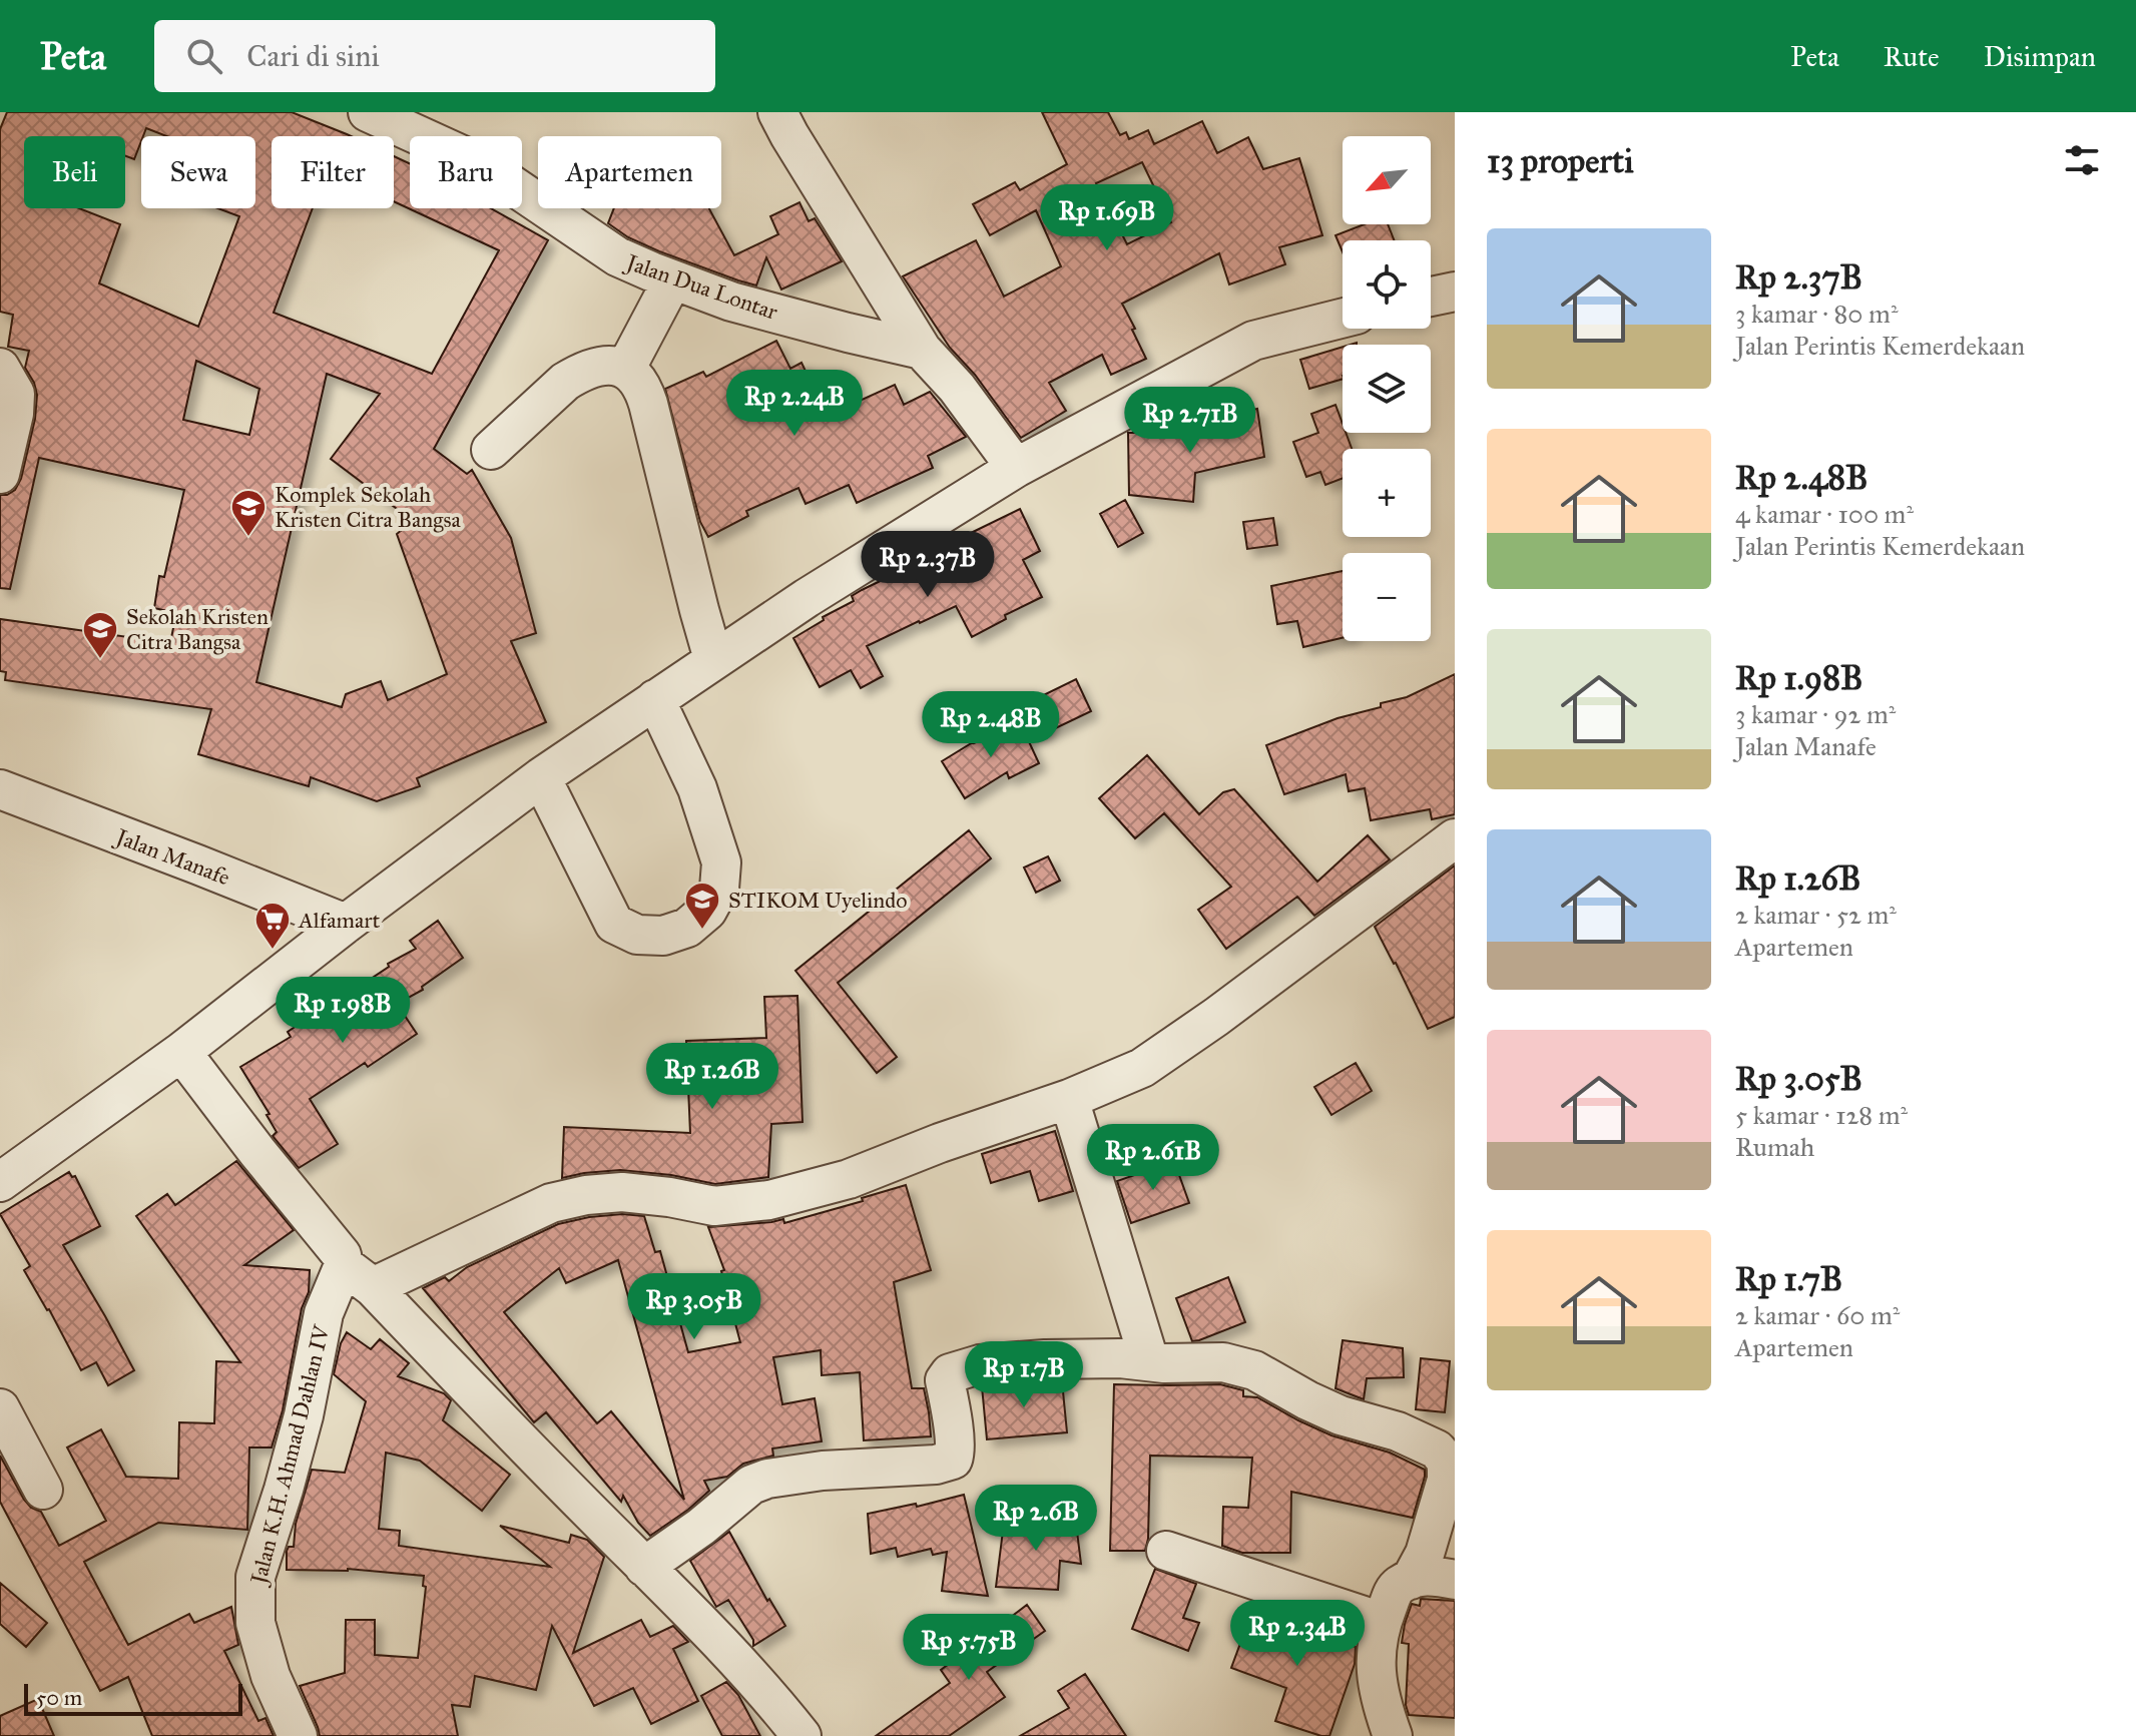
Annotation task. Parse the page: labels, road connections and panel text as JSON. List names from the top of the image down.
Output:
{
  "streets": {
    "street": ["Jalan Dua Lontar", "Jalan Manafe", "Jalan K.H. Ahmad Dahlan IV"]
  },
  "places": {
    "school or university": ["Komplek Sekolah Kristen Citra Bangsa", "Sekolah Kristen Citra Bangsa", "STIKOM Uyelindo"],
    "supermarket": ["Alfamart"]
  },
  "scale_bar": "50 m",
  "north": "bottom left",
  "page": {
    "header": "Peta",
    "search": "Cari di sini",
    "nav": ["Peta", "Rute", "Disimpan"],
    "heading": "13 properti",
    "map_buttons": ["+", "−"],
    "chip": [
      "Beli",
      "Sewa",
      "Filter",
      "Baru",
      "Apartemen"
    ],
    "price": [
      "Rp 1.69B",
      "Rp 2.24B",
      "Rp 2.71B",
      "Rp 2.37B",
      "Rp 2.48B",
      "Rp 1.98B",
      "Rp 1.26B",
      "Rp 2.61B",
      "Rp 3.05B",
      "Rp 1.7B",
      "Rp 2.6B",
      "Rp 2.34B",
      "Rp 5.75B"
    ],
    "list": [
      {
        "name": "Rp 2.37B",
        "note": "3 kamar · 80 m² · Jalan Perintis Kemerdekaan"
      },
      {
        "name": "Rp 2.48B",
        "note": "4 kamar · 100 m² · Jalan Perintis Kemerdekaan"
      },
      {
        "name": "Rp 1.98B",
        "note": "3 kamar · 92 m² · Jalan Manafe"
      },
      {
        "name": "Rp 1.26B",
        "note": "2 kamar · 52 m² · Apartemen"
      },
      {
        "name": "Rp 3.05B",
        "note": "5 kamar · 128 m² · Rumah"
      },
      {
        "name": "Rp 1.7B",
        "note": "2 kamar · 60 m² · Apartemen"
      }
    ],
    "scale": "50 m"
  }
}
